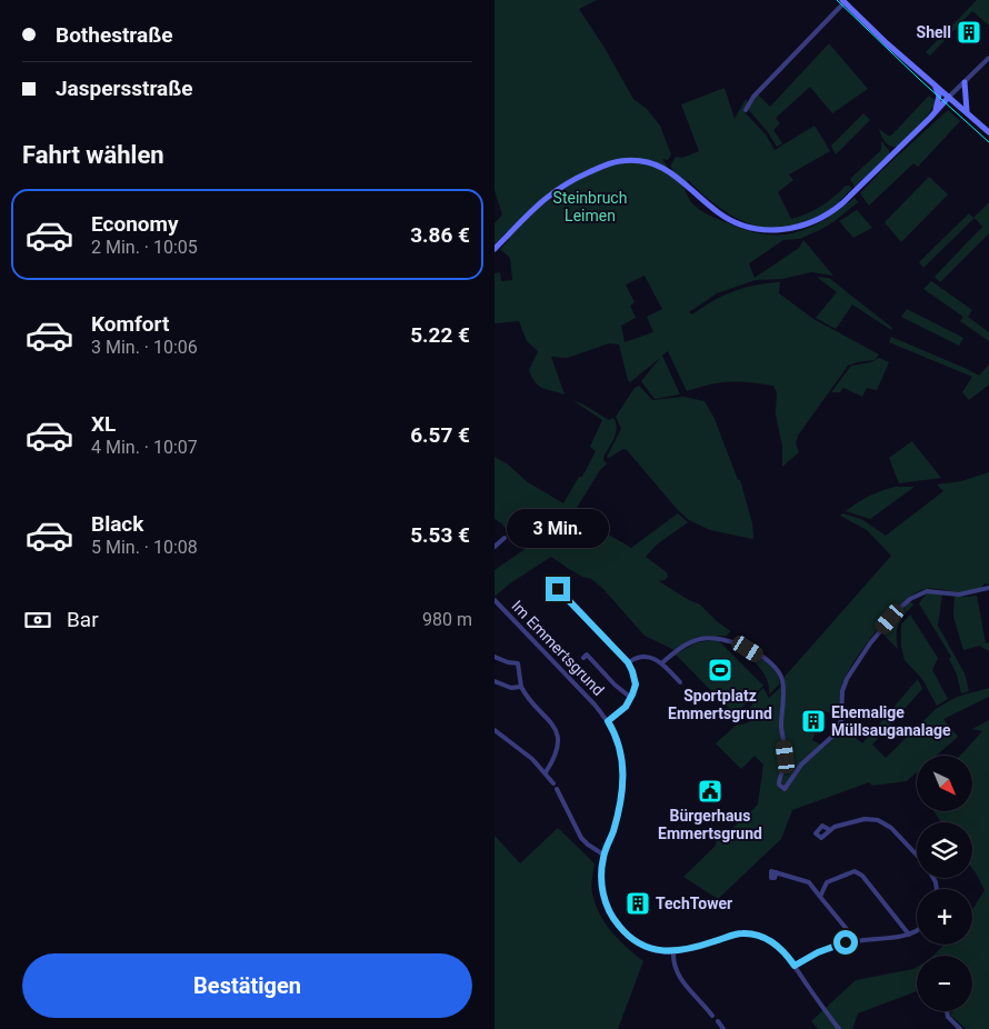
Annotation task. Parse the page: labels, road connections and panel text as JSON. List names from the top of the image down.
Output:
{
  "streets": {
    "street": ["Im Emmertsgrund"]
  },
  "parks": ["Steinbruch Leimen"],
  "places": {
    "building": ["Shell", "Ehemalige Müllsauganalage", "TechTower"],
    "sports": ["Sportplatz Emmertsgrund"],
    "public building": ["Bürgerhaus Emmertsgrund"]
  },
  "north": "bottom right",
  "page": {
    "banner": ["Bothestraße", "Jaspersstraße"],
    "heading": "Fahrt wählen",
    "list": [
      {
        "name": "Economy",
        "note": "2 Min. · 10:05",
        "value": "3.86 €"
      },
      {
        "name": "Komfort",
        "note": "3 Min. · 10:06",
        "value": "5.22 €"
      },
      {
        "name": "XL",
        "note": "4 Min. · 10:07",
        "value": "6.57 €"
      },
      {
        "name": "Black",
        "note": "5 Min. · 10:08",
        "value": "5.53 €"
      }
    ],
    "bubble": "3 Min.",
    "pay": ["Bar", "980 m"],
    "map_buttons": ["+", "−"],
    "buttons": "Bestätigen"
  }
}
